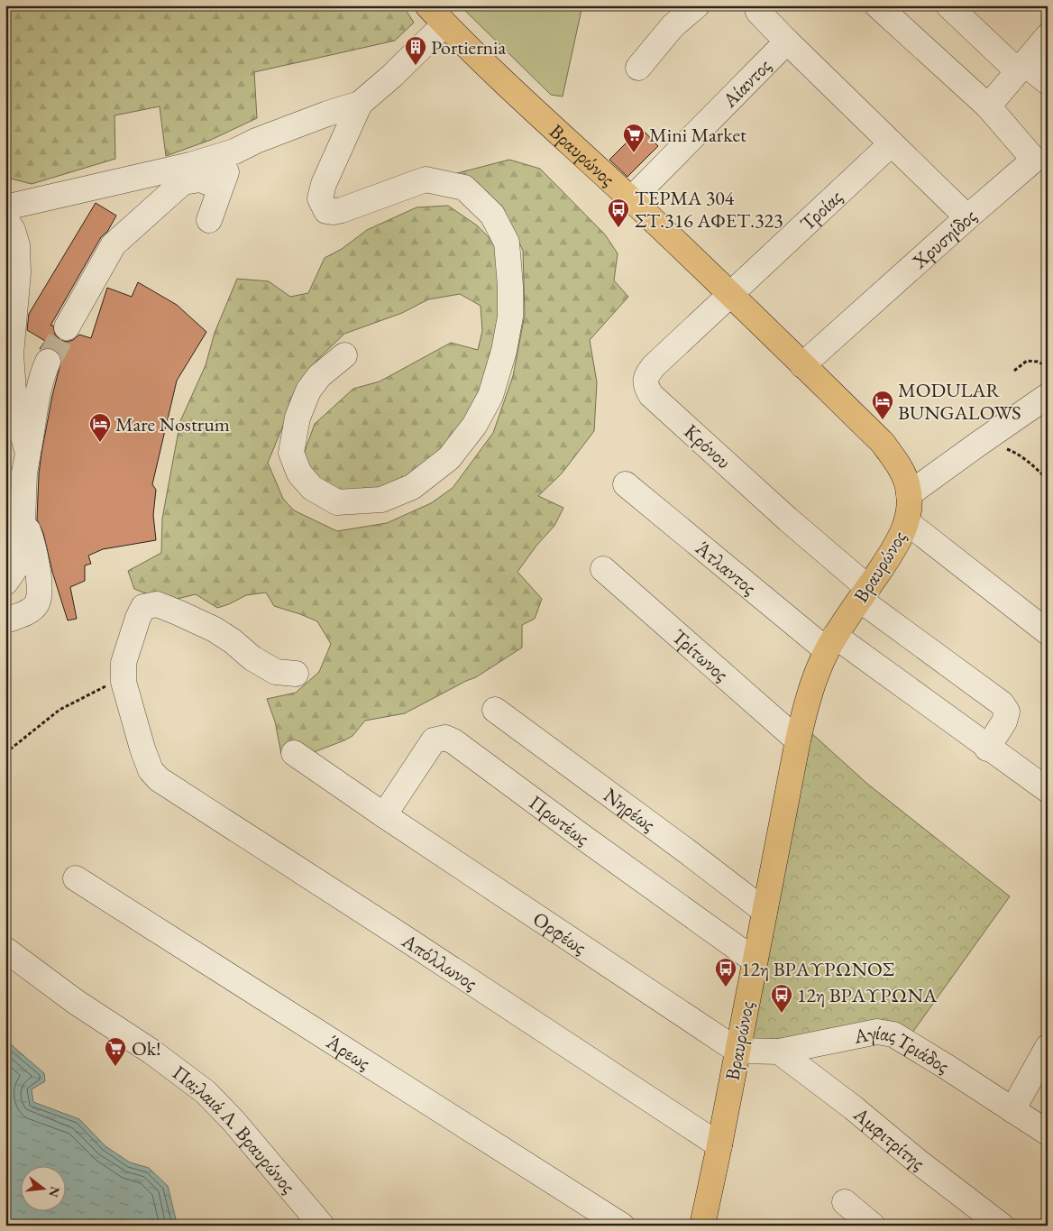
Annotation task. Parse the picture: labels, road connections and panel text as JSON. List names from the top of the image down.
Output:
{
  "streets": {
    "main road": ["Βραυρώνος"],
    "street": [
      "Αίαντος",
      "Τροίας",
      "Χρυσηίδος",
      "Κρόνου",
      "Άτλαντος",
      "Τρίτωνος",
      "Νηρέως",
      "Πρωτέως",
      "Ορφέως",
      "Απόλλωνος",
      "Άρεως",
      "Αγίας Τριάδος",
      "Πα;λαιά Λ. Βραυρώνος",
      "Αμφιτρίτης"
    ]
  },
  "crossings": [
    ["Αίαντος", "Βραυρώνος"],
    ["Βραυρώνος", "Τροίας"],
    ["Βραυρώνος", "Χρυσηίδος"],
    ["Βραυρώνος", "Κρόνου"],
    ["Βραυρώνος", "Άτλαντος"],
    ["Βραυρώνος", "Τρίτωνος"],
    ["Βραυρώνος", "Νηρέως"],
    ["Βραυρώνος", "Πρωτέως"],
    ["Βραυρώνος", "Ορφέως"],
    ["Βραυρώνος", "Απόλλωνος"],
    ["Βραυρώνος", "Αγίας Τριάδος"],
    ["Τροίας", "Κρόνου"],
    ["Κρόνου", "Άτλαντος"],
    ["Πρωτέως", "Ορφέως"],
    ["Ορφέως", "Αγίας Τριάδος"],
    ["Αγίας Τριάδος", "Αμφιτρίτης"]
  ],
  "places": {
    "building": ["Portiernia"],
    "supermarket": ["Mini Market", "Ok!"],
    "bus stop": ["ΤΕΡΜΑ 304 ΣΤ.316 ΑΦΕΤ.323", "12η ΒΡΑΥΡΩΝΟΣ", "12η ΒΡΑΥΡΩΝΑ"],
    "hotel": ["MODULAR BUNGALOWS", "Mare Nostrum"]
  },
  "north": "right"
}
